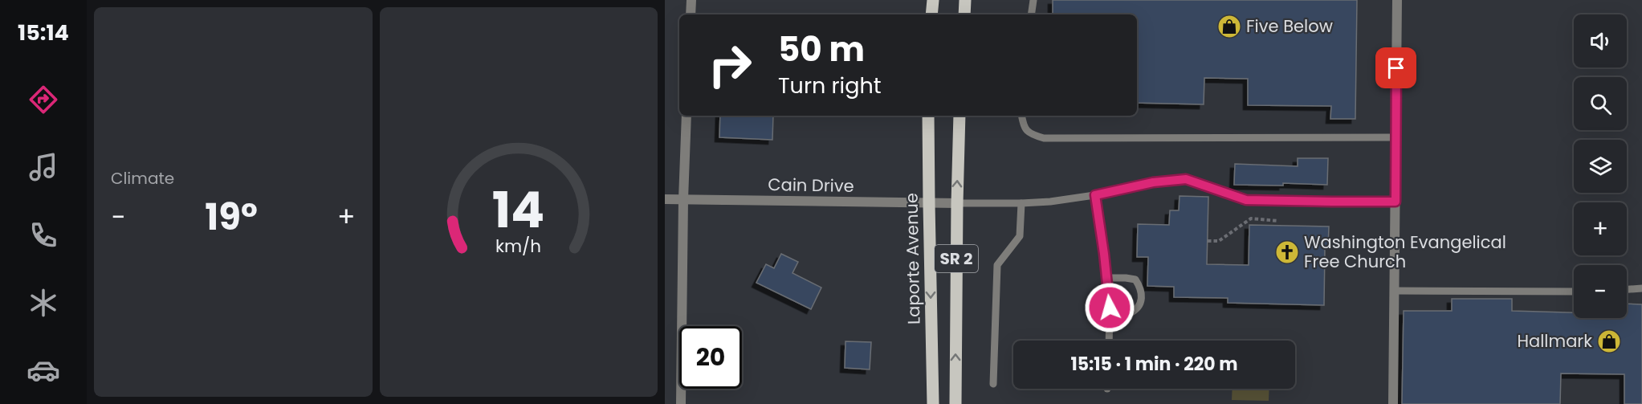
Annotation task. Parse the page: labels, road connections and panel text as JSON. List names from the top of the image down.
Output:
{
  "streets": {
    "main road": ["Laporte Avenue", "SR 2"],
    "street": ["Cain Drive"]
  },
  "crossings": [
    ["Cain Drive", "Laporte Avenue"],
    ["Cain Drive", "SR 2"]
  ],
  "places": {
    "shop": ["Five Below", "Hallmark"],
    "church": ["Washington Evangelical Free Church"]
  },
  "page": {
    "tabs": "15:14",
    "tile": "Climate",
    "map_buttons": ["+", "−"],
    "turn": ["50 m", "Turn right"],
    "heat": ["−", "19°", "+"],
    "limit": "20",
    "trip": "15:15 · 1 min · 220 m",
    "gauge": ["14", "km/h"]
  }
}
